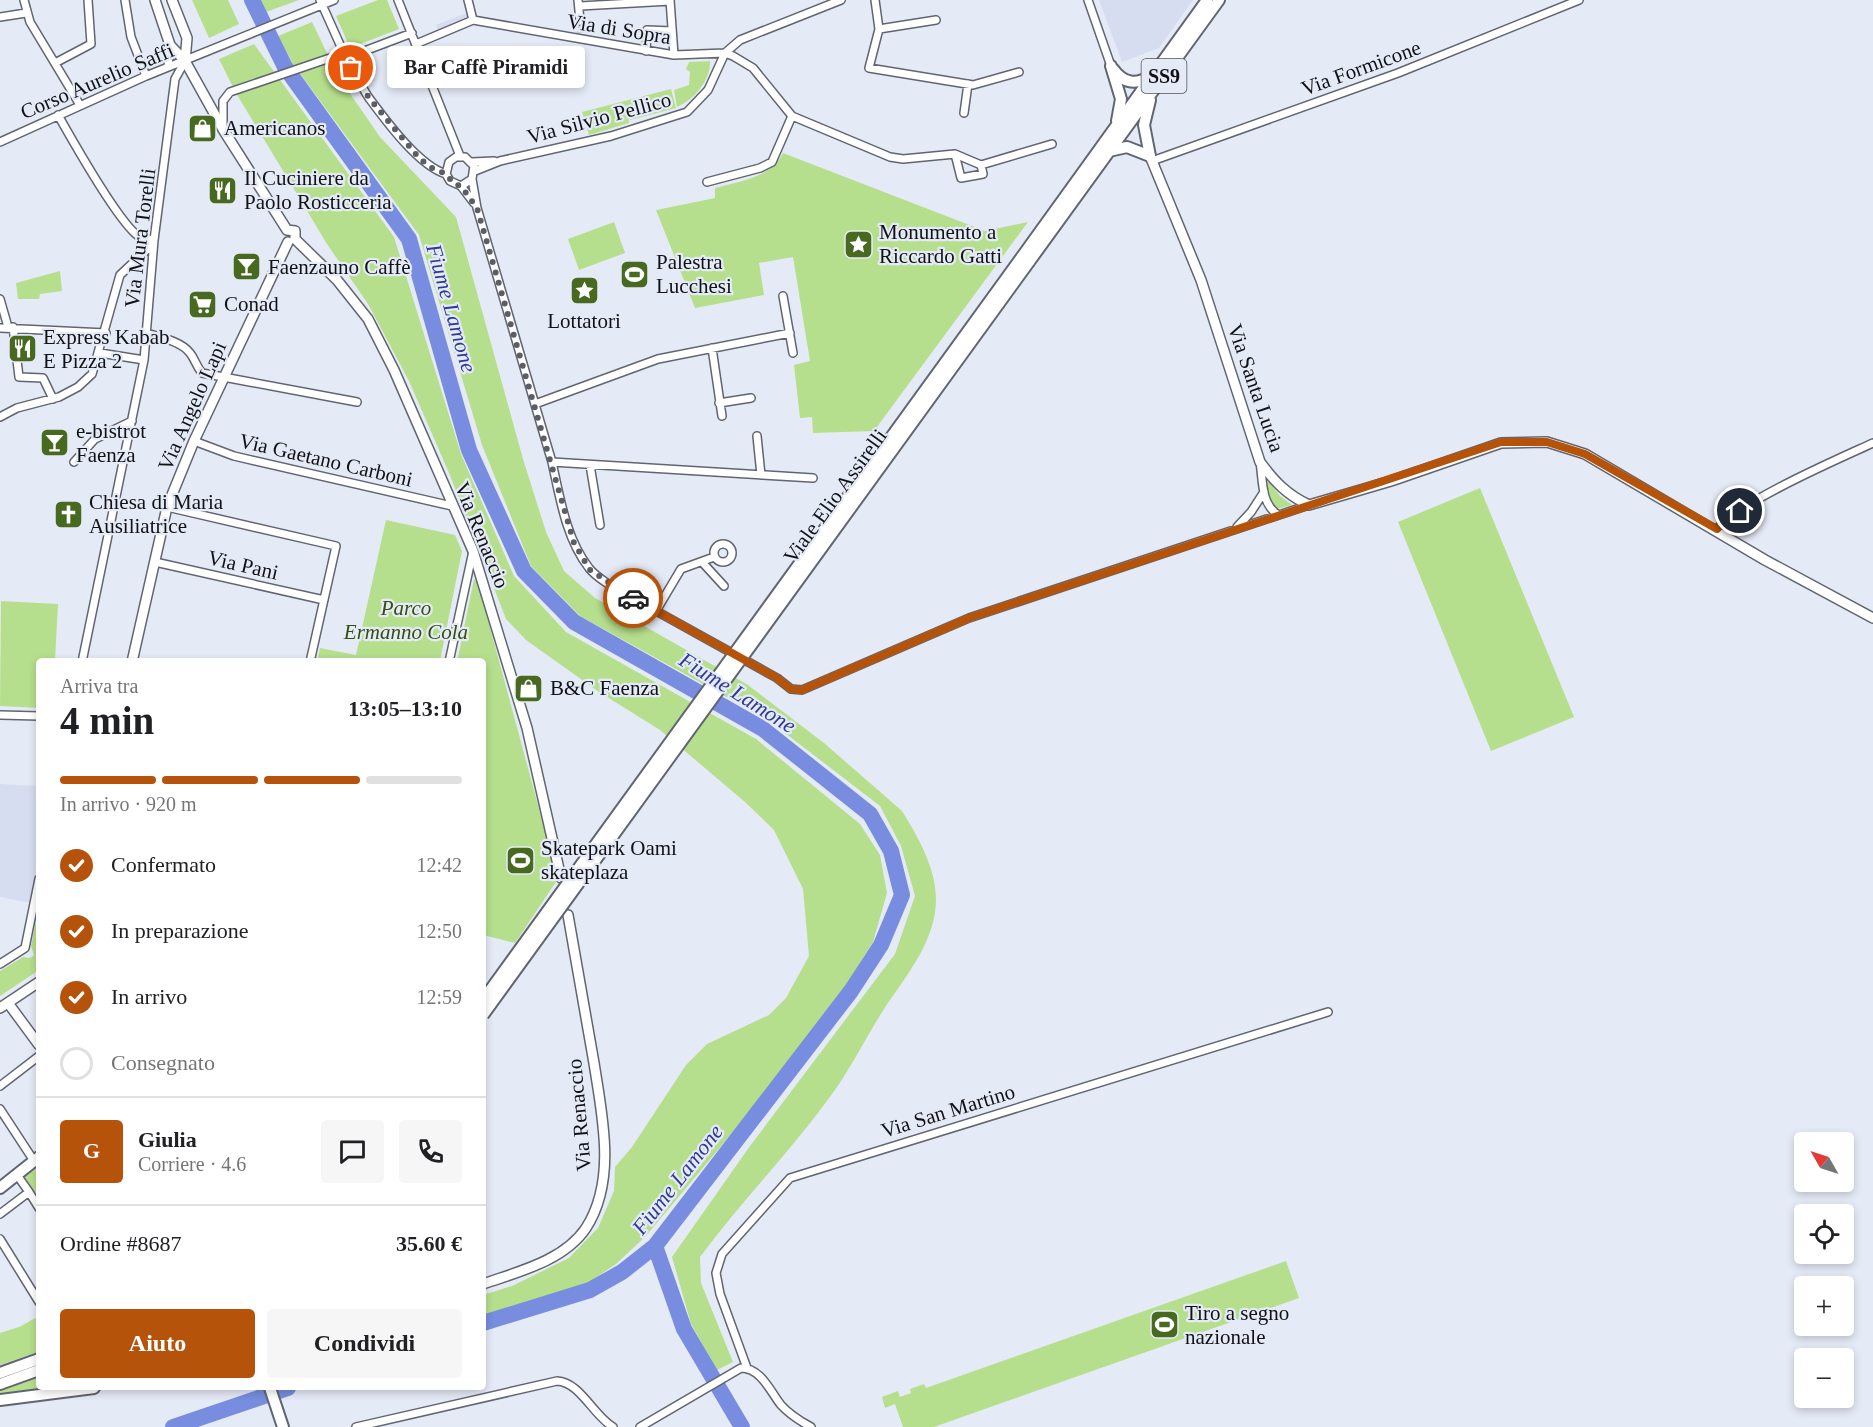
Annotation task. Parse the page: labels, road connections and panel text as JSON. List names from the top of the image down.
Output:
{
  "streets": {
    "main road": ["SS9", "Viale Elio Assirelli"],
    "street": [
      "Via di Sopra",
      "Via Formicone",
      "Corso Aurelio Saffi",
      "Via Silvio Pellico",
      "Via Mura Torelli",
      "Via Santa Lucia",
      "Via Angelo Lapi",
      "Via Gaetano Carboni",
      "Via Renaccio",
      "Via Pani",
      "Via San Martino"
    ]
  },
  "crossings": [
    ["Via di Sopra", "Via Silvio Pellico"],
    ["Via Formicone", "Via Santa Lucia"],
    ["Corso Aurelio Saffi", "Via Mura Torelli"],
    ["Via Angelo Lapi", "Via Gaetano Carboni"],
    ["Via Angelo Lapi", "Via Renaccio"],
    ["Via Angelo Lapi", "Via Pani"],
    ["Via Gaetano Carboni", "Via Renaccio"]
  ],
  "water": ["Fiume Lamone"],
  "parks": ["Parco Ermanno Cola"],
  "places": {
    "other": ["Bar Caffè Piramidi"],
    "shop": ["Americanos", "B&C Faenza"],
    "restaurant": ["Il Cuciniere da Paolo Rosticceria", "Express Kabab E Pizza 2"],
    "place": ["Monumento a Riccardo Gatti", "Lottatori"],
    "bar": ["Faenzauno Caffè", "e-bistrot Faenza"],
    "sports": ["Palestra Lucchesi", "Skatepark Oami skateplaza", "Tiro a segno nazionale"],
    "supermarket": ["Conad"],
    "church": ["Chiesa di Maria Ausiliatrice"]
  },
  "north": "top left",
  "page": {
    "bubble": "Bar Caffè Piramidi",
    "heading": ["4 min", "Arriva tra", "13:05–13:10"],
    "panel": [
      "Giulia",
      "Corriere · 4.6",
      "Ordine #8687",
      "35.60 €"
    ],
    "bar": "In arrivo · 920 m",
    "list": [
      ["Confermato", "12:42"],
      ["In preparazione", "12:50"],
      ["In arrivo", "12:59"],
      "Consegnato"
    ],
    "round": "G",
    "map_buttons": ["+", "−"],
    "buttons": ["Aiuto", "Condividi"]
  }
}
